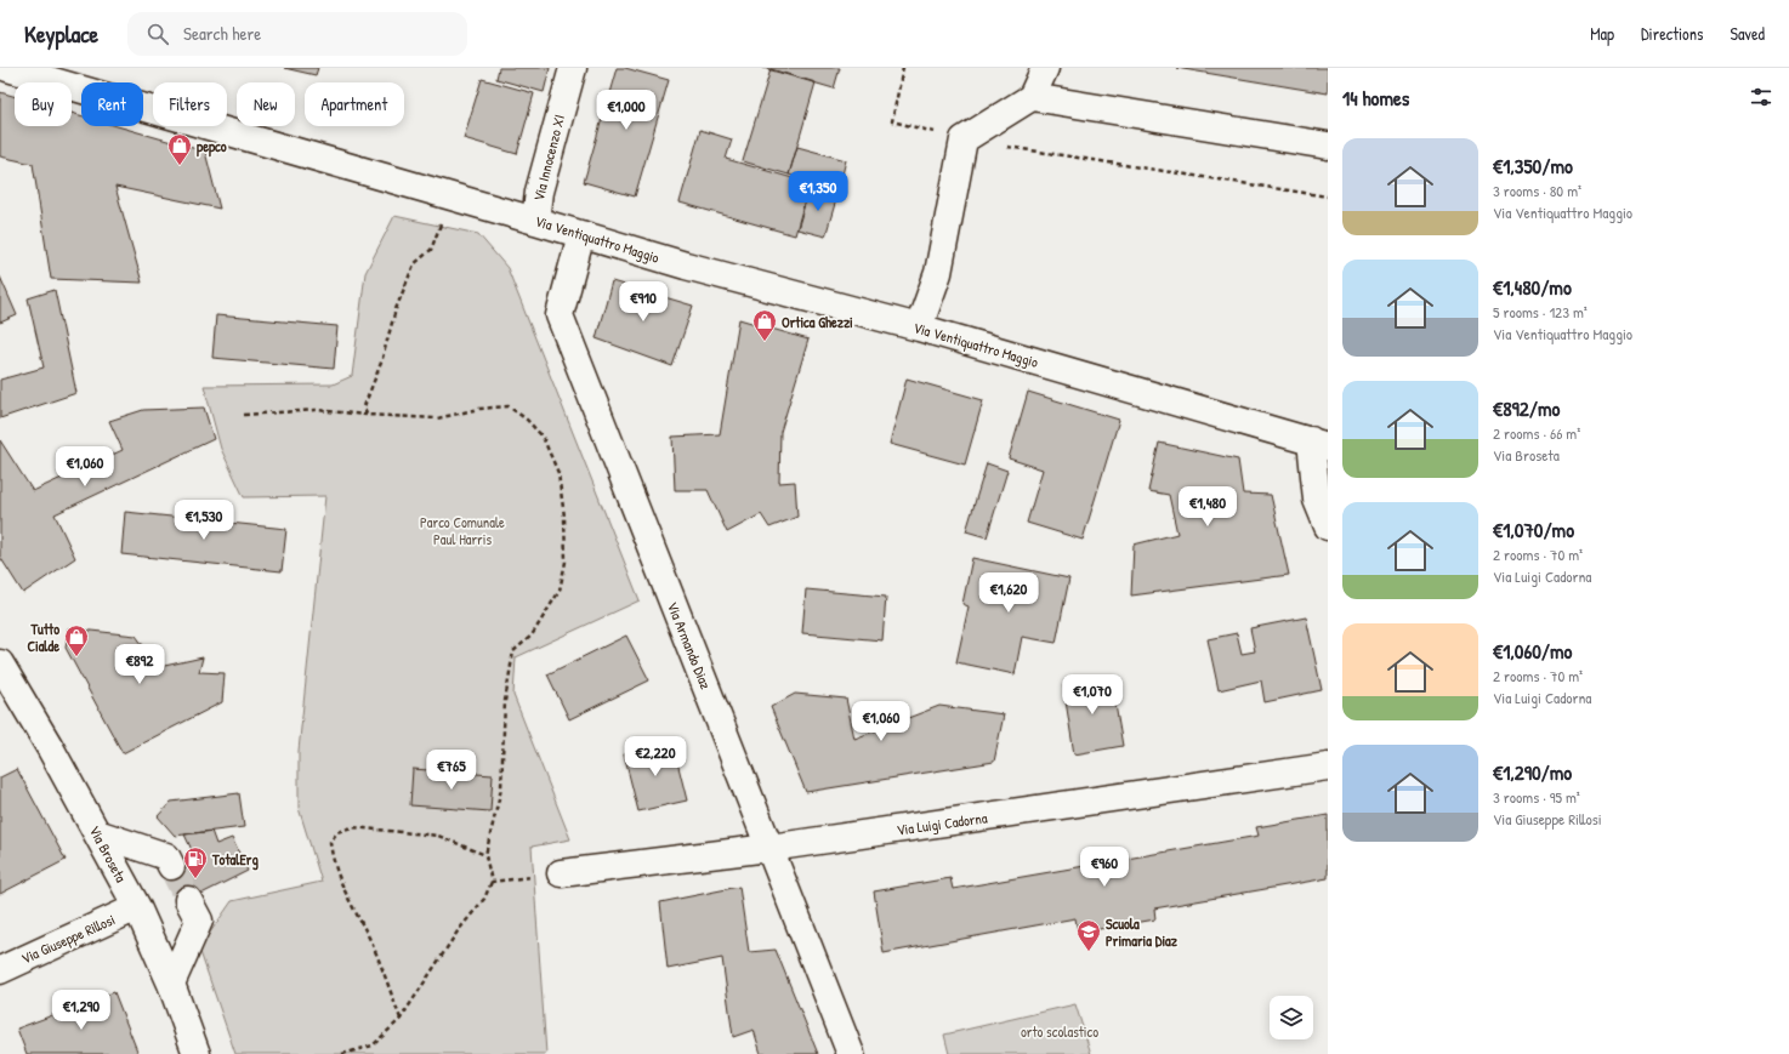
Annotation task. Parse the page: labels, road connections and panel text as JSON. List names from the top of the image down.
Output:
{
  "streets": {
    "street": [
      "Via Innocenzo XI",
      "Via Ventiquattro Maggio",
      "Via Armando Diaz",
      "Via Luigi Cadorna",
      "Via Broseta",
      "Via Giuseppe Rillosi"
    ]
  },
  "crossings": [
    ["Via Innocenzo XI", "Via Ventiquattro Maggio"],
    ["Via Ventiquattro Maggio", "Via Armando Diaz"],
    ["Via Armando Diaz", "Via Luigi Cadorna"],
    ["Via Broseta", "Via Giuseppe Rillosi"]
  ],
  "parks": ["Parco Comunale Paul Harris", "orto scolastico"],
  "places": {
    "shop": ["pepco", "Ortica Ghezzi", "Tutto Cialde"],
    "fuel station": ["TotalErg"],
    "school or university": ["Scuola Primaria Diaz"]
  },
  "page": {
    "header": "Keyplace",
    "search": "Search here",
    "nav": ["Map", "Directions", "Saved"],
    "heading": "14 homes",
    "chip": [
      "Buy",
      "Rent",
      "Filters",
      "New",
      "Apartment"
    ],
    "price": [
      "€1,000",
      "€1,350",
      "€910",
      "€1,060",
      "€1,480",
      "€1,530",
      "€1,620",
      "€892",
      "€1,070",
      "€1,060",
      "€2,220",
      "€765",
      "€960",
      "€1,290"
    ],
    "list": [
      {
        "name": "€1,350/mo",
        "note": "3 rooms · 80 m² · Via Ventiquattro Maggio"
      },
      {
        "name": "€1,480/mo",
        "note": "5 rooms · 123 m² · Via Ventiquattro Maggio"
      },
      {
        "name": "€892/mo",
        "note": "2 rooms · 66 m² · Via Broseta"
      },
      {
        "name": "€1,070/mo",
        "note": "2 rooms · 70 m² · Via Luigi Cadorna"
      },
      {
        "name": "€1,060/mo",
        "note": "2 rooms · 70 m² · Via Luigi Cadorna"
      },
      {
        "name": "€1,290/mo",
        "note": "3 rooms · 95 m² · Via Giuseppe Rillosi"
      }
    ]
  }
}
